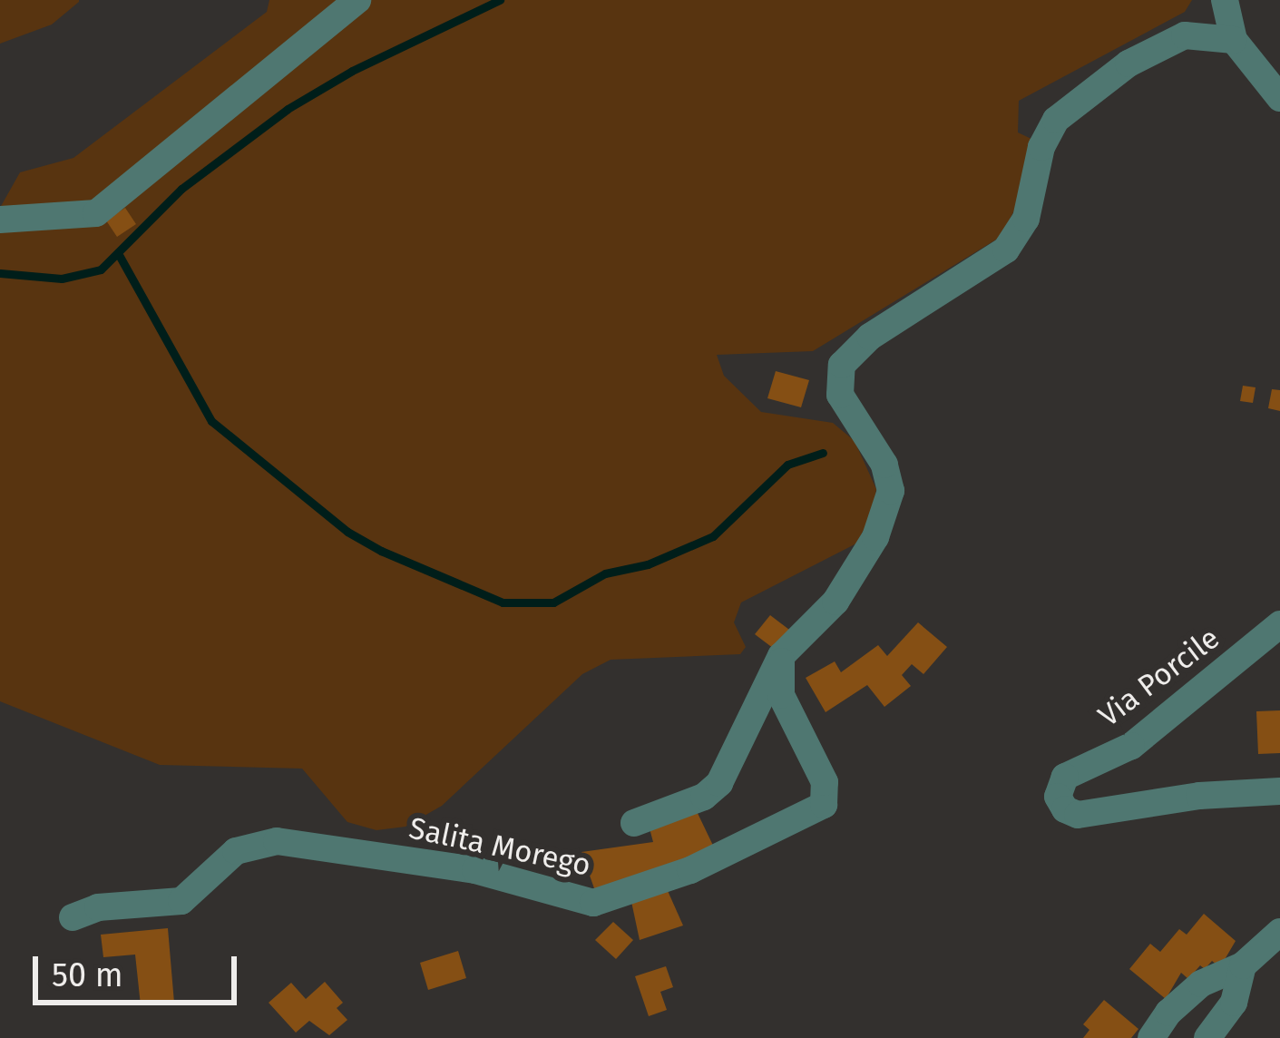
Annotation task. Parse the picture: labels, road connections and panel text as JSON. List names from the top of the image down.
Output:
{
  "streets": {
    "street": ["Via Porcile", "Salita Morego"]
  },
  "scale_bar": "50 m"
}
